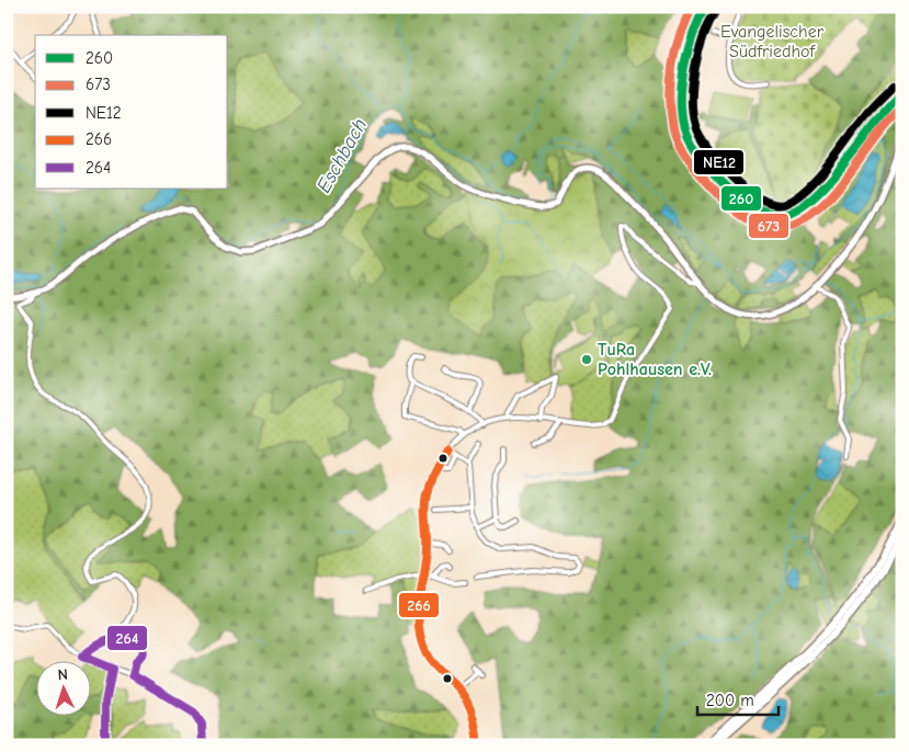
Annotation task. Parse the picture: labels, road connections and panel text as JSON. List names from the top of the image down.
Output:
{
  "water": ["Eschbach"],
  "parks": ["Evangelischer Südfriedhof"],
  "places": ["TuRa Pohlhausen e.V."],
  "lines": [
    "transit line 260",
    "transit line 673",
    "transit line NE12",
    "transit line 266",
    "transit line 264"
  ],
  "legend": [
    "260",
    "673",
    "NE12",
    "266",
    "264"
  ],
  "scale_bar": "200 m",
  "north": "top"
}
